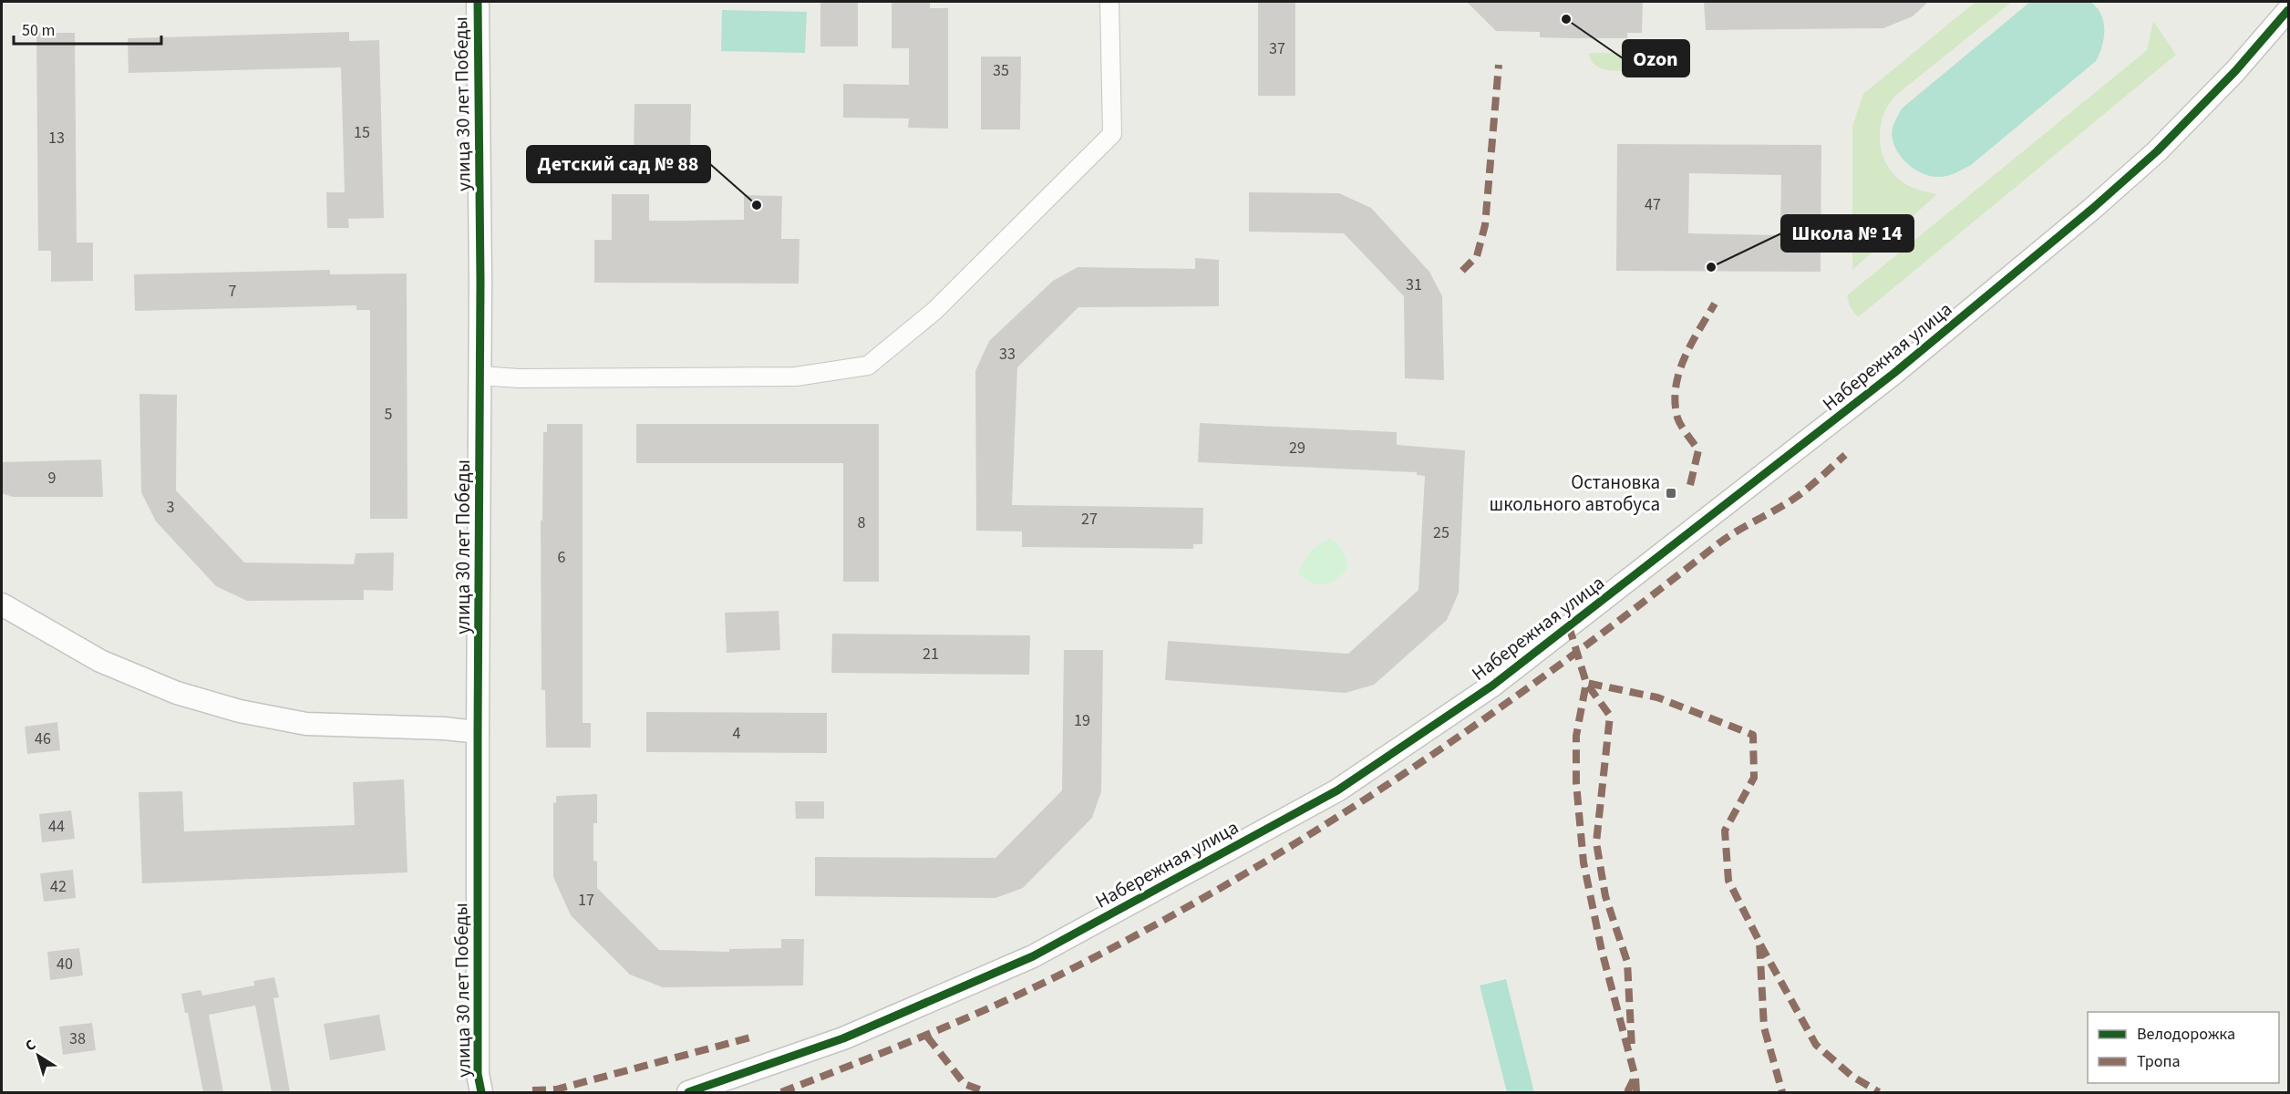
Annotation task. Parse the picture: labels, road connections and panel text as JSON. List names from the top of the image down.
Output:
{
  "streets": {
    "street": ["улица 30 лет Победы", "Набережная улица"]
  },
  "places": {
    "other": ["Ozon", "Детский сад № 88", "Школа № 14"],
    "transit": ["Остановка школьного автобуса"]
  },
  "house_numbers": [
    "37",
    "35",
    "15",
    "13",
    "47",
    "31",
    "7",
    "33",
    "5",
    "29",
    "9",
    "3",
    "27",
    "8",
    "25",
    "6",
    "21",
    "19",
    "4",
    "46",
    "44",
    "42",
    "17",
    "40",
    "38"
  ],
  "legend": ["Велодорожка", "Тропа"],
  "scale_bar": "50 m",
  "north": "top left"
}
